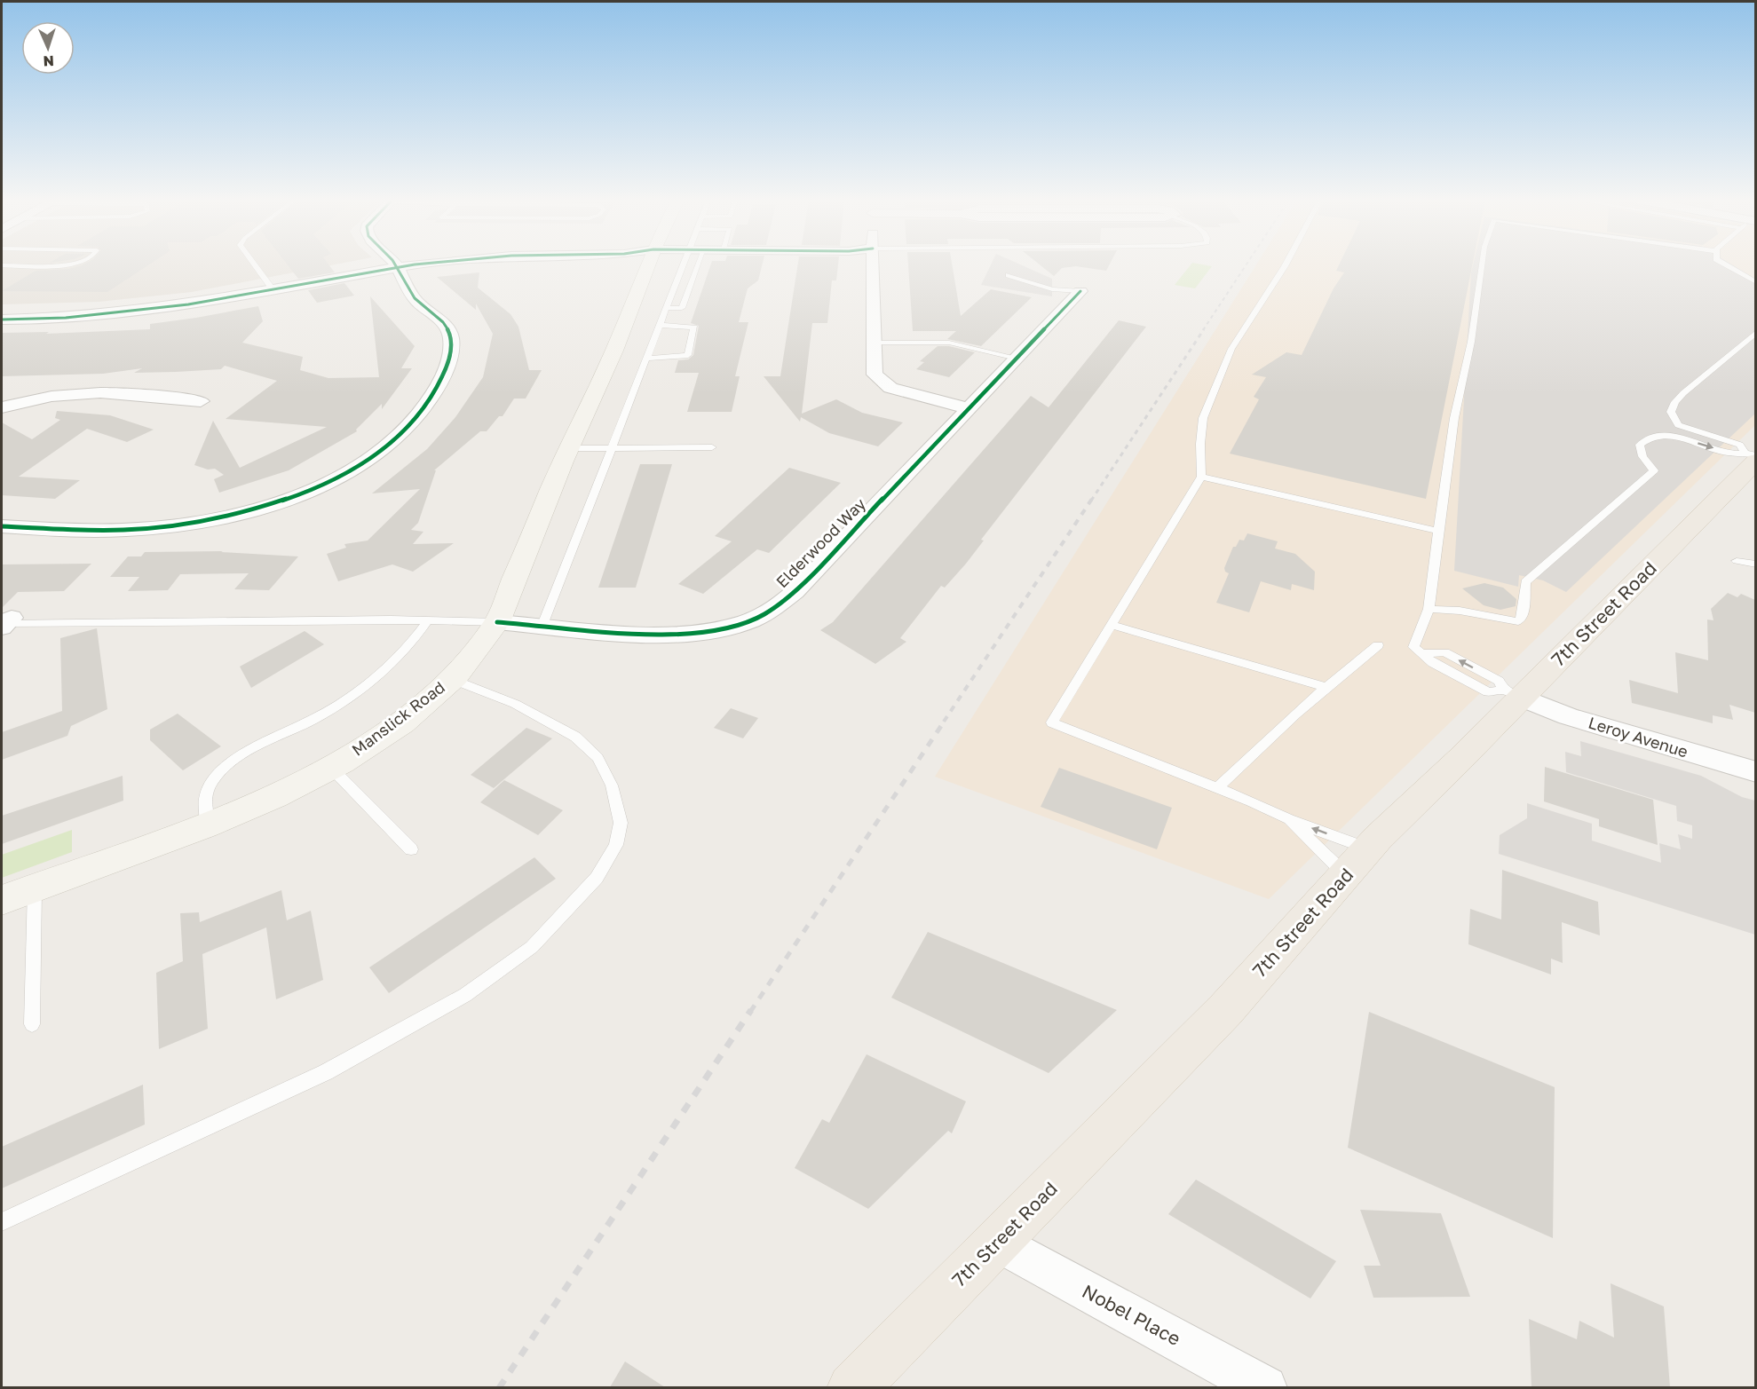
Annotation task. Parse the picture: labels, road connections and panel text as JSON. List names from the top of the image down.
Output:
{
  "streets": {
    "main road": ["7th Street Road", "Manslick Road"],
    "street": ["Elderwood Way", "Leroy Avenue", "Nobel Place"]
  },
  "crossings": [
    ["Elderwood Way", "Manslick Road"],
    ["7th Street Road", "Leroy Avenue"],
    ["7th Street Road", "Nobel Place"]
  ],
  "north": "bottom"
}
